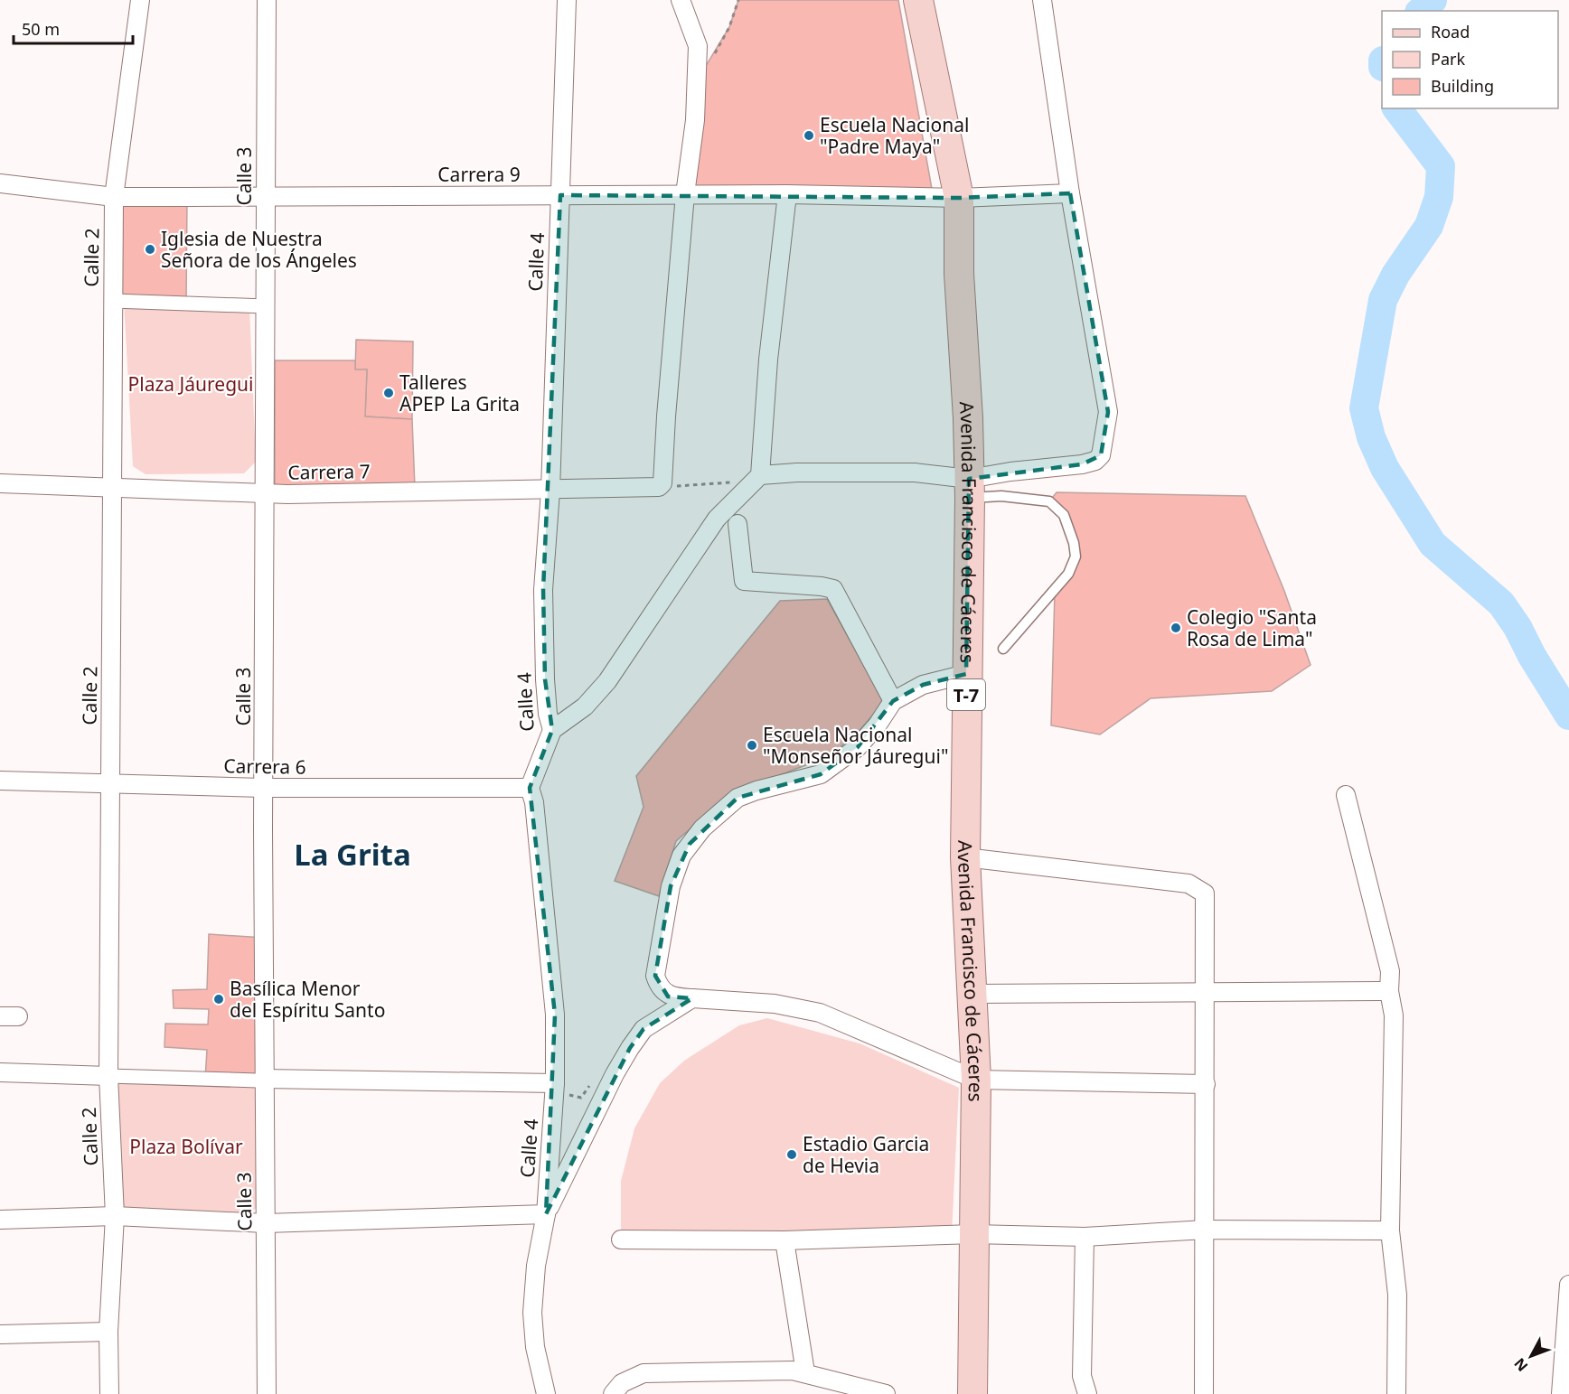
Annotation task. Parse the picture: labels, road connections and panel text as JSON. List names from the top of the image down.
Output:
{
  "streets": {
    "main road": ["Avenida Francisco de Cáceres", "T-7"],
    "street": [
      "Carrera 9",
      "Calle 3",
      "Calle 2",
      "Calle 4",
      "Carrera 7",
      "Carrera 6"
    ]
  },
  "crossings": [
    ["Carrera 9", "Calle 3"],
    ["Carrera 9", "Calle 2"],
    ["Carrera 9", "Calle 4"],
    ["Carrera 9", "Avenida Francisco de Cáceres"],
    ["Calle 3", "Carrera 7"],
    ["Calle 3", "Carrera 6"],
    ["Calle 2", "Carrera 7"],
    ["Calle 2", "Carrera 6"],
    ["Calle 4", "Carrera 7"],
    ["Calle 4", "Carrera 6"]
  ],
  "districts": ["La Grita"],
  "parks": ["Plaza Jáuregui", "Plaza Bolívar"],
  "places": [
    "Escuela Nacional \"Padre Maya\"",
    "Iglesia de Nuestra Señora de los Ángeles",
    "Talleres APEP La Grita",
    "Colegio \"Santa Rosa de Lima\"",
    "Escuela Nacional \"Monseñor Jáuregui\"",
    "Basílica Menor del Espíritu Santo",
    "Estadio Garcia de Hevia"
  ],
  "legend": ["Road", "Park", "Building"],
  "scale_bar": "50 m",
  "north": "bottom left"
}
